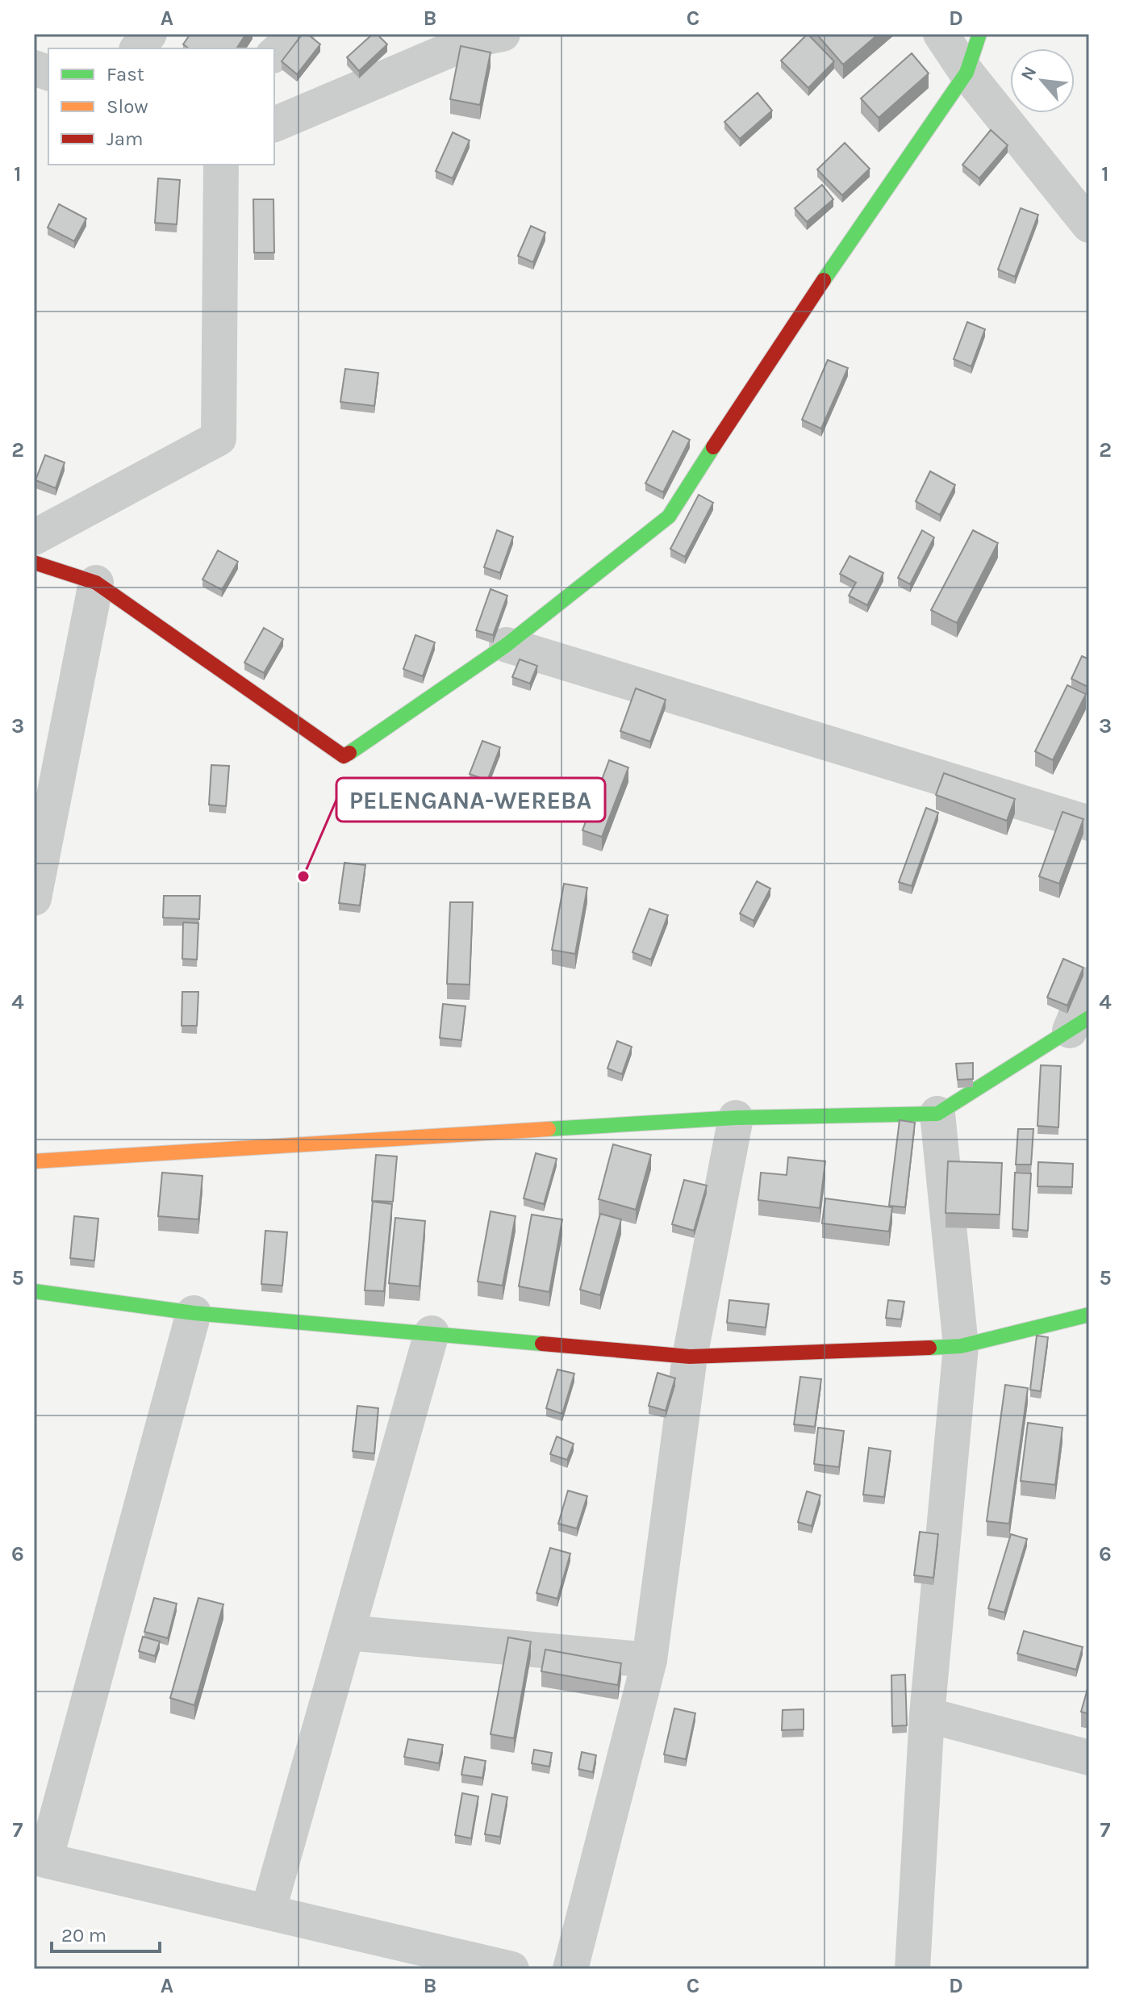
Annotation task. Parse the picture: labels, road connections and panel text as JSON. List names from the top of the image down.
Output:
{
  "places": ["PELENGANA-WEREBA"],
  "legend": ["Fast", "Slow", "Jam"],
  "scale_bar": "20 m",
  "north": "top left",
  "grid": {
    "columns": [
      "A",
      "B",
      "C",
      "D"
    ],
    "rows": [
      "1",
      "2",
      "3",
      "4",
      "5",
      "6",
      "7"
    ]
  }
}
